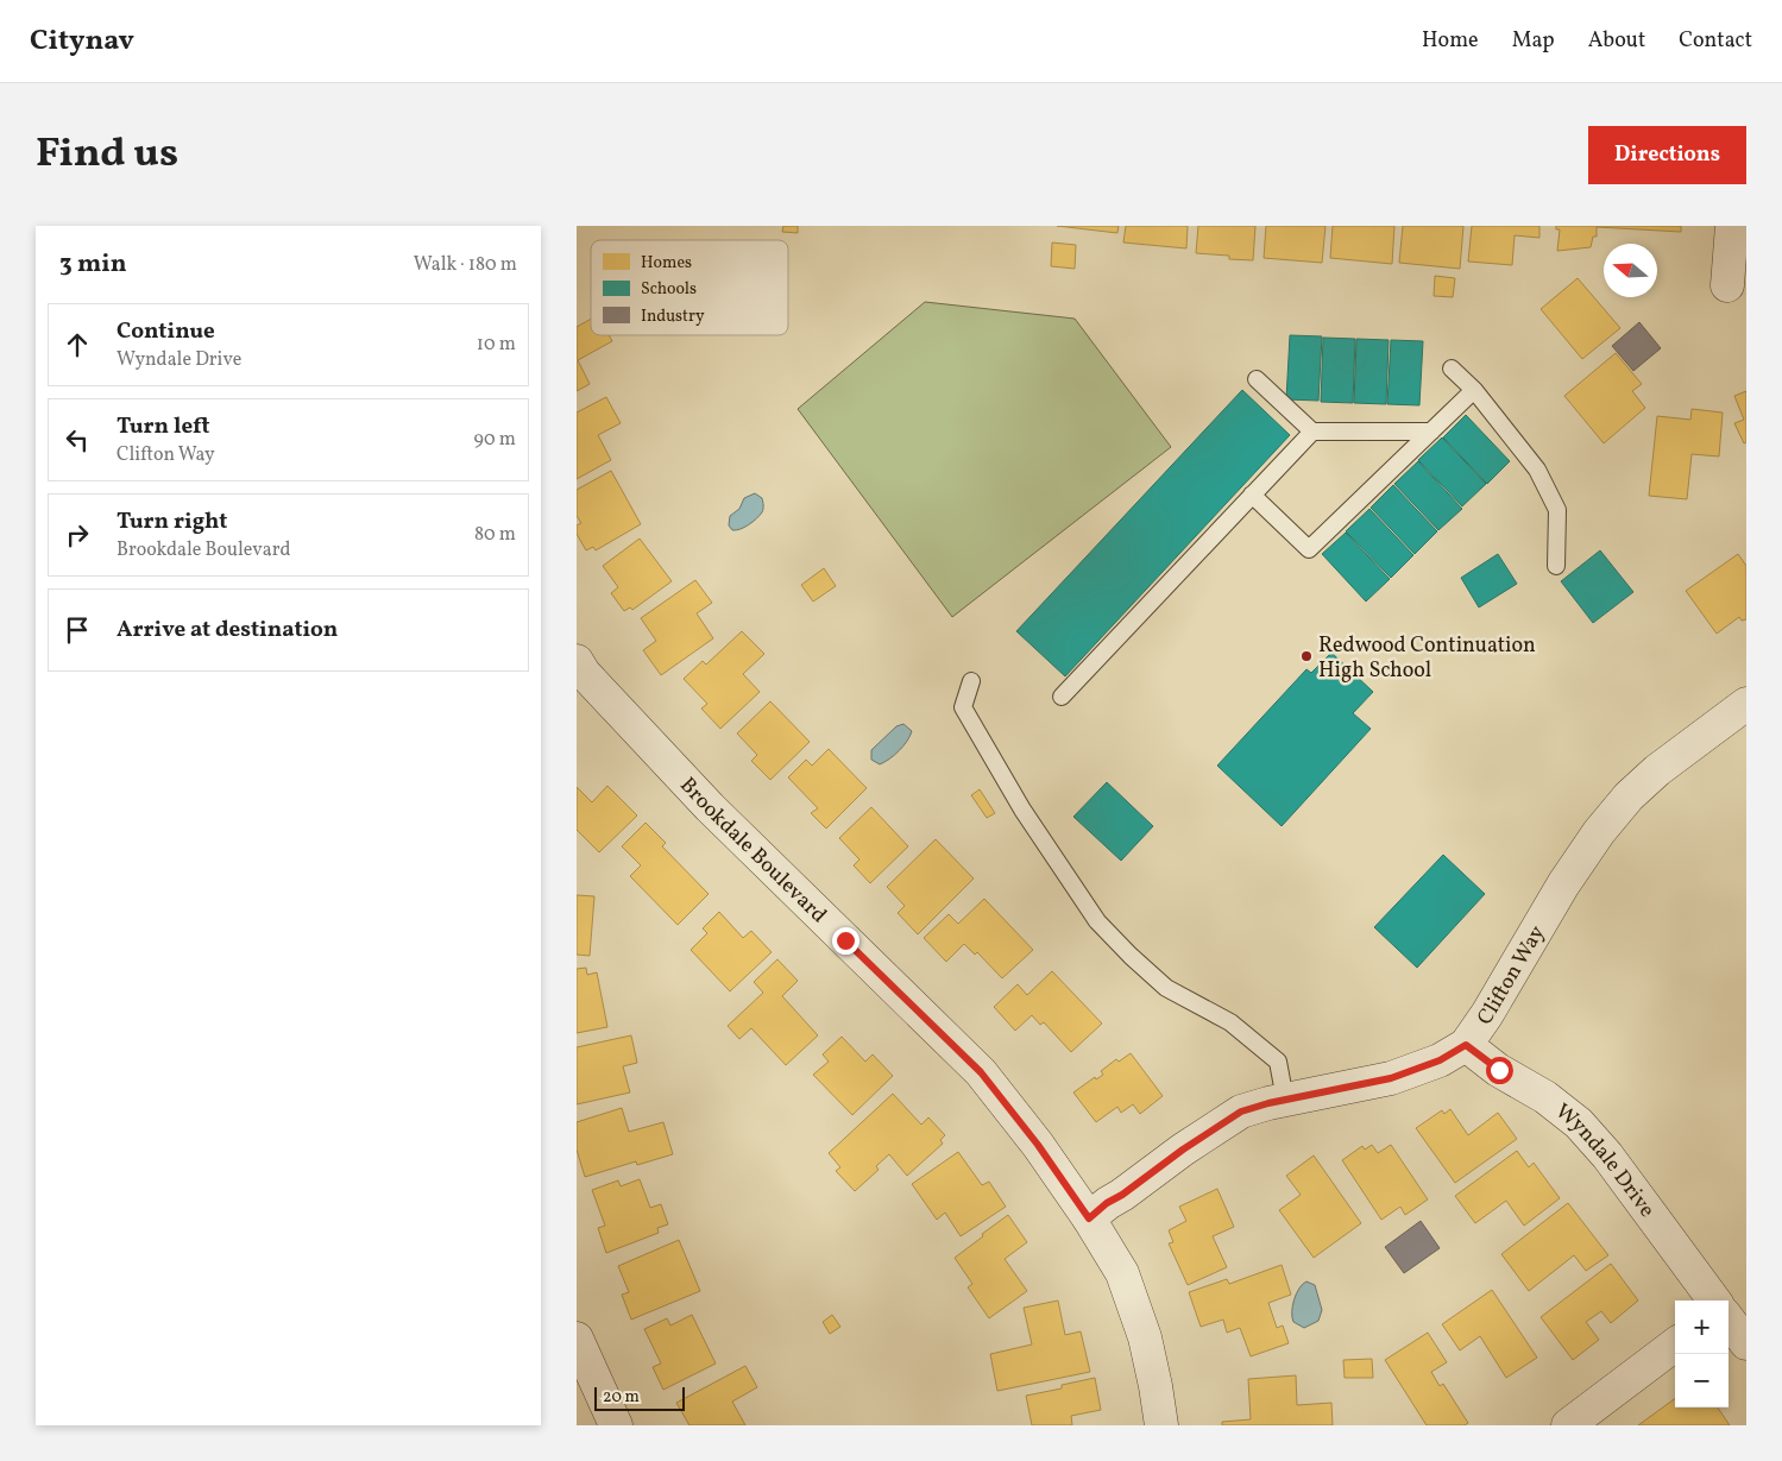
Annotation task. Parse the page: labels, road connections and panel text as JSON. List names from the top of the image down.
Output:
{
  "streets": {
    "street": ["Brookdale Boulevard", "Clifton Way", "Wyndale Drive"]
  },
  "crossings": [
    ["Brookdale Boulevard", "Clifton Way"],
    ["Clifton Way", "Wyndale Drive"]
  ],
  "places": ["Redwood Continuation High School"],
  "legend": ["Homes", "Schools", "Industry"],
  "scale_bar": "20 m",
  "north": "left",
  "page": {
    "header": "Citynav",
    "nav": [
      "Home",
      "Map",
      "About",
      "Contact"
    ],
    "title": "Find us",
    "buttons": "Directions",
    "heading": ["3 min", "Walk · 180 m"],
    "list": [
      ["Continue", "Wyndale Drive", "10 m"],
      ["Turn left", "Clifton Way", "90 m"],
      ["Turn right", "Brookdale Boulevard", "80 m"],
      "Arrive at destination"
    ],
    "map_buttons": ["+", "−"],
    "scale": "20 m"
  }
}
